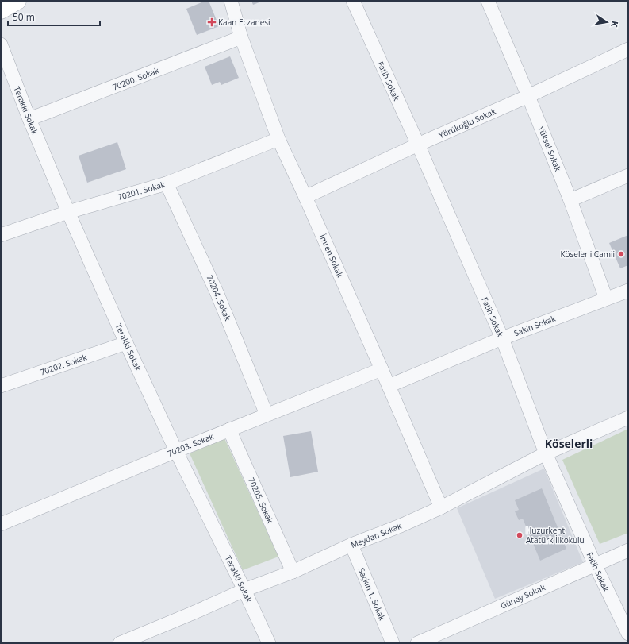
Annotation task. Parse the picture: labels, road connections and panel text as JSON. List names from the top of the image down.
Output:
{
  "streets": {
    "street": [
      "70200. Sokak",
      "Fatih Sokak",
      "Terakki Sokak",
      "Yörükoğlu Sokak",
      "Yüksel Sokak",
      "70201. Sokak",
      "İmren Sokak",
      "70204. Sokak",
      "Sakin Sokak",
      "70202. Sokak",
      "70203. Sokak",
      "70205. Sokak",
      "Meydan Sokak",
      "Seçkin 1. Sokak",
      "Güney Sokak"
    ]
  },
  "crossings": [
    ["70200. Sokak", "Terakki Sokak"],
    ["70200. Sokak", "İmren Sokak"],
    ["Fatih Sokak", "Yörükoğlu Sokak"],
    ["Fatih Sokak", "Sakin Sokak"],
    ["Fatih Sokak", "Meydan Sokak"],
    ["Fatih Sokak", "Güney Sokak"],
    ["Terakki Sokak", "70201. Sokak"],
    ["Terakki Sokak", "70202. Sokak"],
    ["Terakki Sokak", "70203. Sokak"],
    ["Terakki Sokak", "Meydan Sokak"],
    ["Yörükoğlu Sokak", "Yüksel Sokak"],
    ["Yörükoğlu Sokak", "İmren Sokak"],
    ["Yüksel Sokak", "Sakin Sokak"],
    ["70201. Sokak", "İmren Sokak"],
    ["70201. Sokak", "70204. Sokak"],
    ["İmren Sokak", "Sakin Sokak"],
    ["İmren Sokak", "70203. Sokak"],
    ["İmren Sokak", "Meydan Sokak"],
    ["70204. Sokak", "70203. Sokak"],
    ["70203. Sokak", "70205. Sokak"],
    ["70205. Sokak", "Meydan Sokak"],
    ["Meydan Sokak", "Seçkin 1. Sokak"]
  ],
  "districts": ["Köselerli"],
  "places": {
    "health": ["Kaan Eczanesi"],
    "other": ["Köselerli Camii", "Huzurkent Atatürk İlkokulu"]
  },
  "scale_bar": "50 m",
  "north": "right"
}
